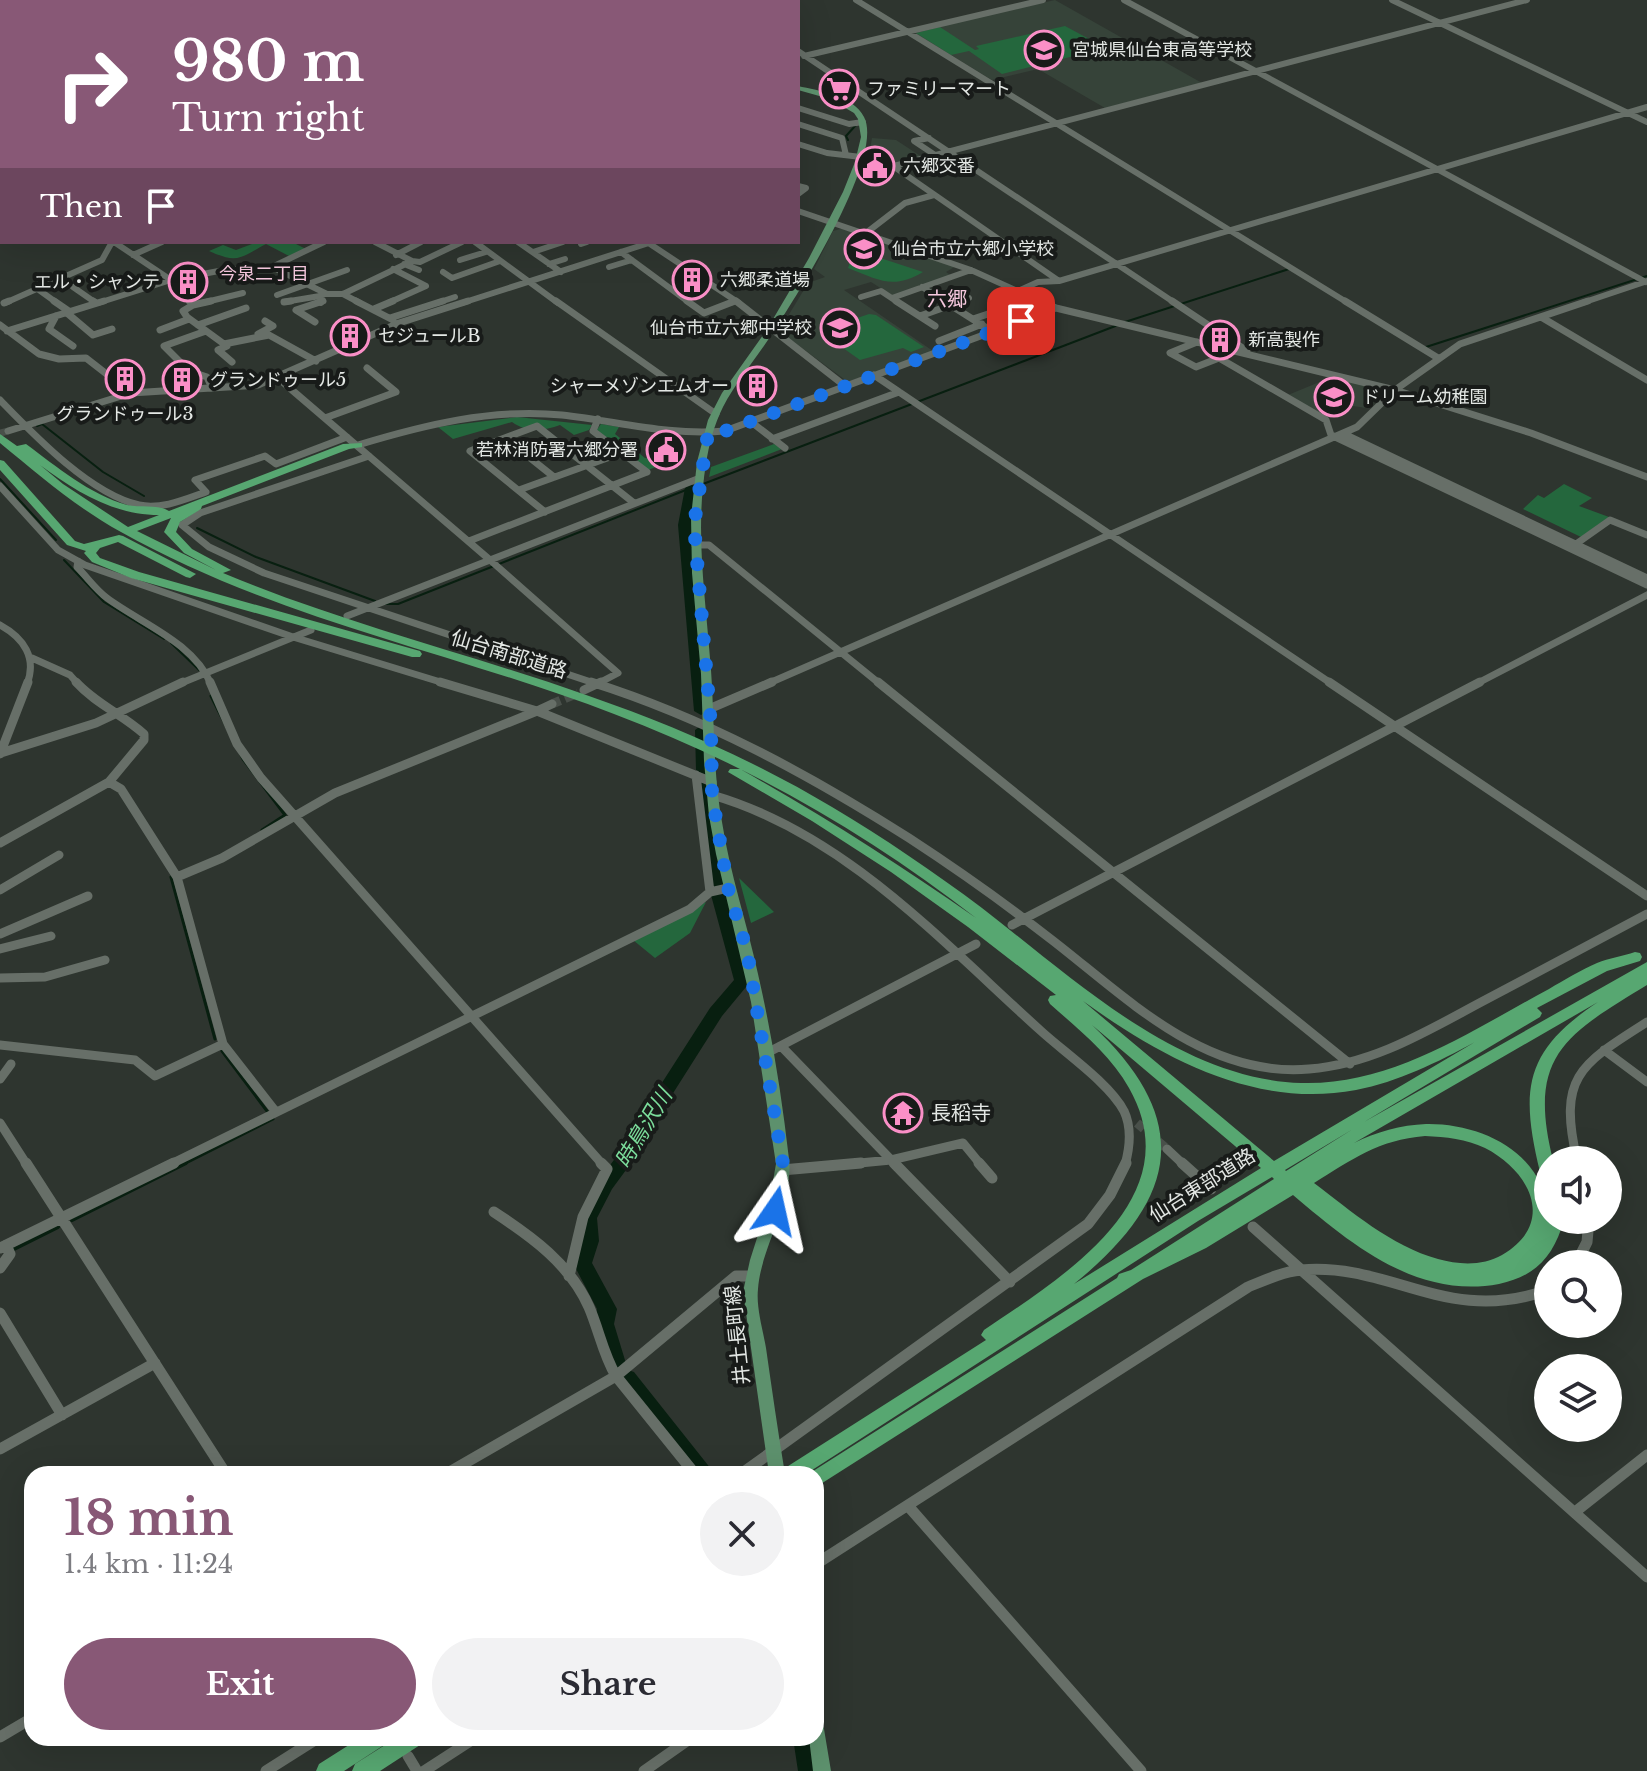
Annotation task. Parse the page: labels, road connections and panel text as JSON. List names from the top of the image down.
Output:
{
  "streets": {
    "highway": ["仙台南部道路", "仙台東部道路"],
    "main road": ["井土長町線"]
  },
  "districts": ["今泉二丁目", "六郷"],
  "water": ["時鳥沢川"],
  "places": {
    "school or university": [
      "宮城県仙台東高等学校",
      "仙台市立六郷小学校",
      "仙台市立六郷中学校",
      "ドリーム幼稚園"
    ],
    "supermarket": ["ファミリーマート"],
    "public building": ["六郷交番", "若林消防署六郷分署"],
    "building": [
      "六郷柔道場",
      "エル・シャンテ",
      "セジュールB",
      "新高製作",
      "グランドゥール3",
      "グランドゥール5",
      "シャーメゾンエムオー"
    ],
    "temple": ["長稻寺"]
  },
  "page": {
    "turn": ["980 m", "Turn right"],
    "then": "Then",
    "heading": ["18 min", "1.4 km · 11:24"],
    "buttons": ["Exit", "Share"]
  }
}
